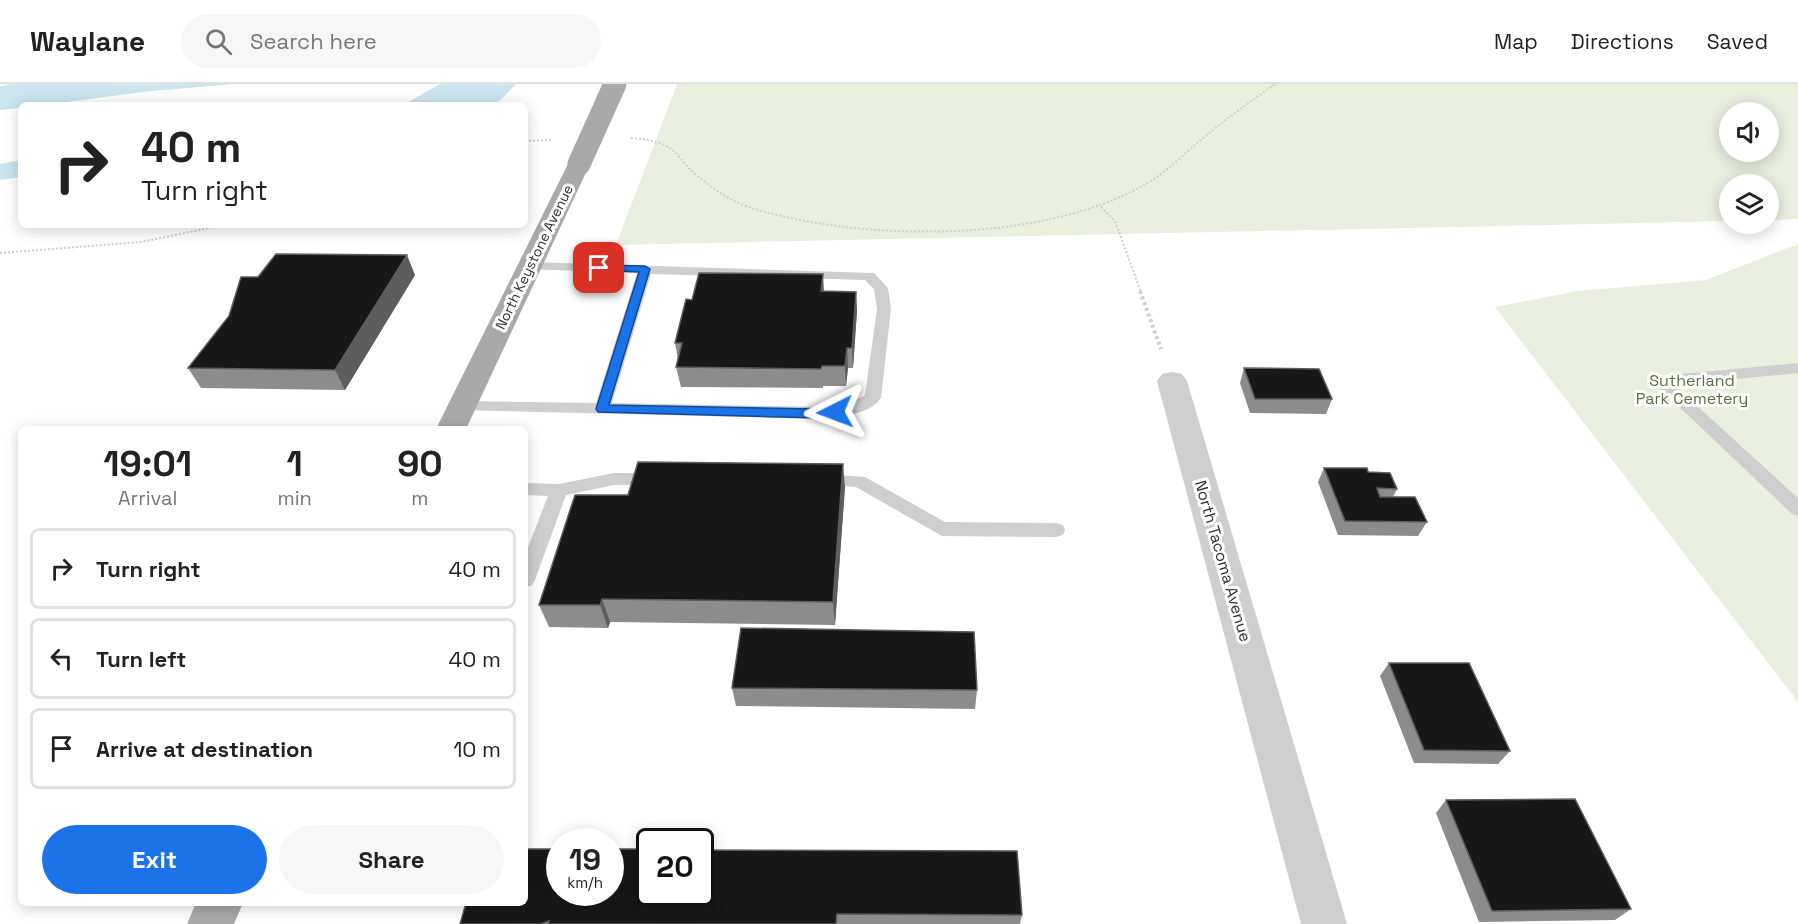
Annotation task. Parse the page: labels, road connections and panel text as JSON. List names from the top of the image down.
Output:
{
  "streets": {
    "main road": ["North Keystone Avenue"],
    "street": ["North Tacoma Avenue"]
  },
  "parks": ["Sutherland Park Cemetery"],
  "page": {
    "header": "Waylane",
    "search": "Search here",
    "nav": ["Map", "Directions", "Saved"],
    "turn": ["40 m", "Turn right"],
    "eta": [
      "19:01",
      "Arrival",
      "1",
      "min",
      "90",
      "m"
    ],
    "list": [
      {
        "name": "Turn right",
        "value": "40 m"
      },
      {
        "name": "Turn left",
        "value": "40 m"
      },
      {
        "name": "Arrive at destination",
        "value": "10 m"
      }
    ],
    "buttons": ["Exit", "Share"],
    "speed": "19 km/h",
    "limit": "20"
  }
}
